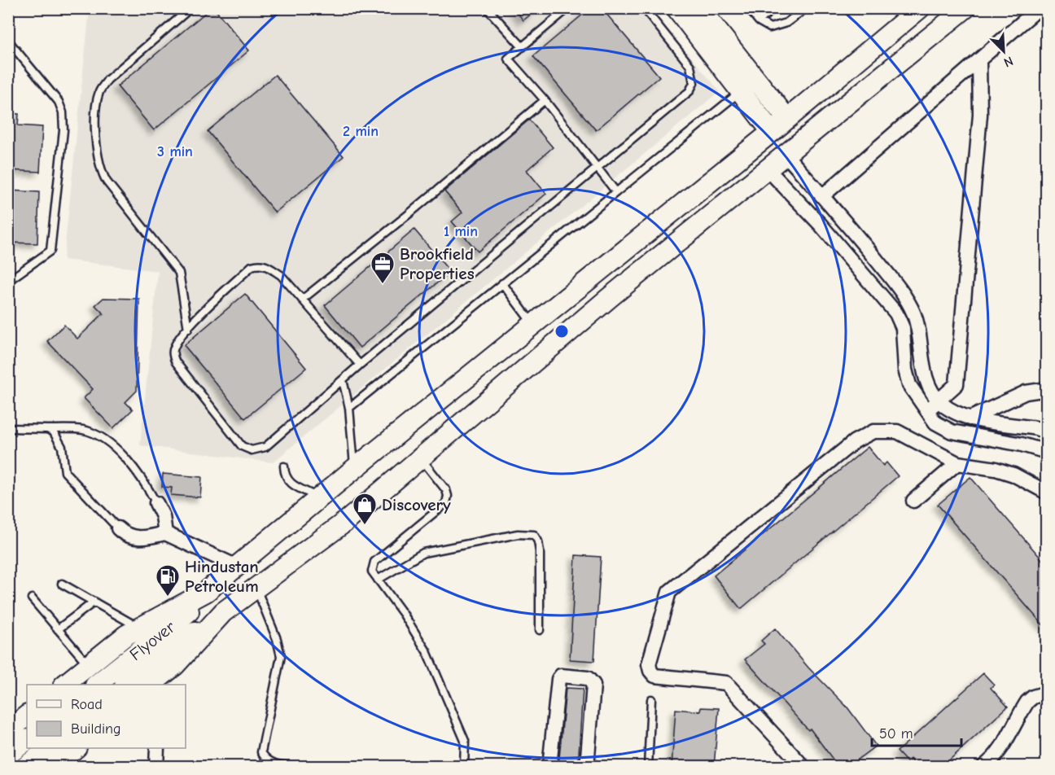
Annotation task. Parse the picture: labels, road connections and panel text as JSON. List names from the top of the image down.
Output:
{
  "streets": {
    "main road": ["Flyover"]
  },
  "places": {
    "office": ["Brookfield Properties"],
    "shop": ["Discovery"],
    "fuel station": ["Hindustan Petroleum"]
  },
  "legend": ["Road", "Building"],
  "scale_bar": "50 m",
  "north": "bottom right",
  "rings": ["2 min", "3 min", "1 min"]
}
